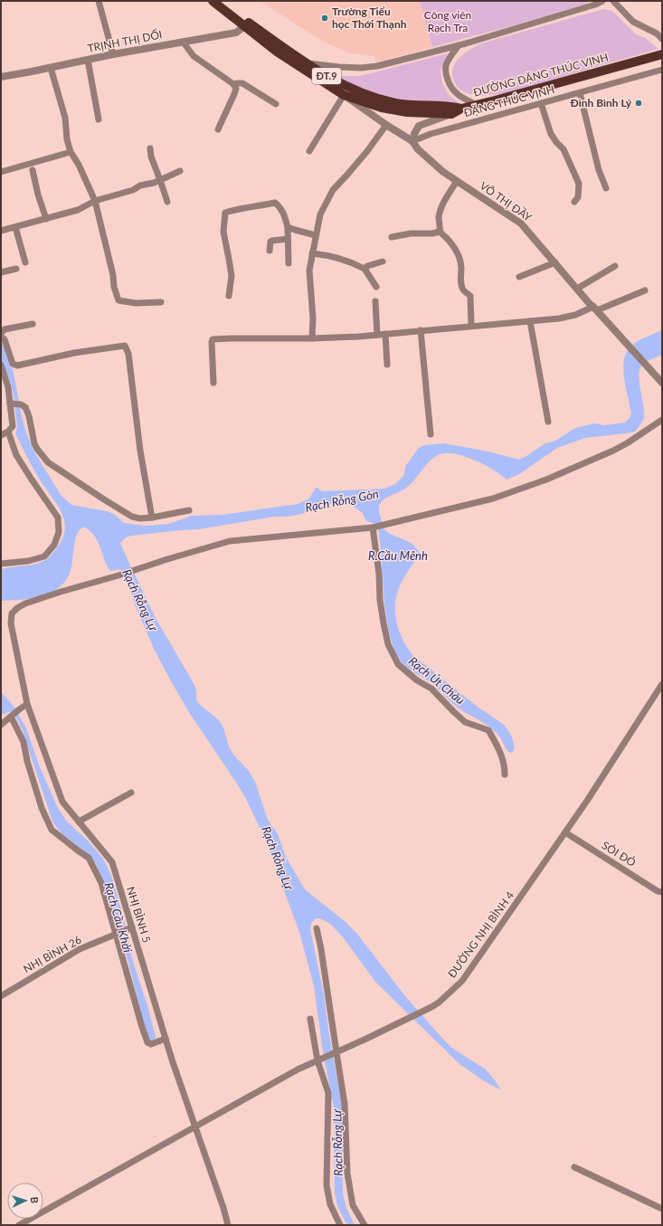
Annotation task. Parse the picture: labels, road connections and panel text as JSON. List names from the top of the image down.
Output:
{
  "streets": {
    "main road": ["ĐƯỜNG ĐẶNG THÚC VỊNH", "ĐT.9"],
    "street": [
      "TRỊNH THỊ DỐI",
      "ĐẶNG THÚC VỊNH",
      "VÕ THỊ ĐẦY",
      "SỎI ĐỎ",
      "NHỊ BÌNH 5",
      "ĐƯỜNG NHỊ BÌNH 4",
      "NHỊ BÌNH 26"
    ]
  },
  "crossings": [
    ["TRỊNH THỊ DỐI", "ĐƯỜNG ĐẶNG THÚC VỊNH"],
    ["ĐƯỜNG ĐẶNG THÚC VỊNH", "ĐẶNG THÚC VỊNH"],
    ["ĐƯỜNG ĐẶNG THÚC VỊNH", "VÕ THỊ ĐẦY"],
    ["ĐẶNG THÚC VỊNH", "VÕ THỊ ĐẦY"],
    ["SỎI ĐỎ", "ĐƯỜNG NHỊ BÌNH 4"],
    ["NHỊ BÌNH 5", "ĐƯỜNG NHỊ BÌNH 4"],
    ["NHỊ BÌNH 5", "NHỊ BÌNH 26"]
  ],
  "water": [
    "Rạch Rỗng Gòn",
    "R.Cầu Mênh",
    "Rạch Rỗng Lự",
    "Rạch Út Châu",
    "Rạch Cầu Khởi"
  ],
  "parks": ["Công viên Rạch Tra"],
  "places": ["Trường Tiểu học Thới Thạnh", "Đình Bình Lý"],
  "north": "right"
}
